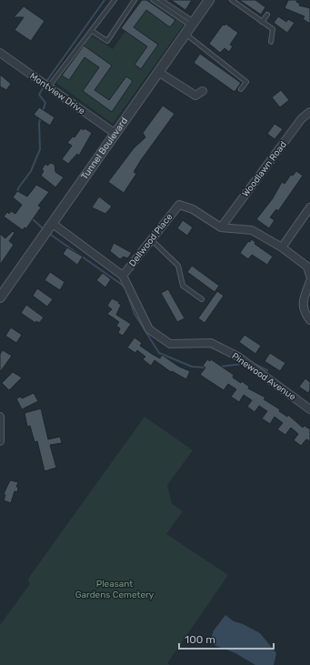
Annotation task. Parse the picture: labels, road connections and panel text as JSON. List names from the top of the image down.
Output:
{
  "streets": {
    "street": [
      "Montview Drive",
      "Tunnel Boulevard",
      "Woodlawn Road",
      "Dellwood Place",
      "Pinewood Avenue"
    ]
  },
  "crossings": [
    ["Montview Drive", "Tunnel Boulevard"],
    ["Tunnel Boulevard", "Pinewood Avenue"],
    ["Woodlawn Road", "Dellwood Place"],
    ["Dellwood Place", "Pinewood Avenue"]
  ],
  "parks": ["Pleasant Gardens Cemetery"],
  "scale_bar": "100 m"
}
